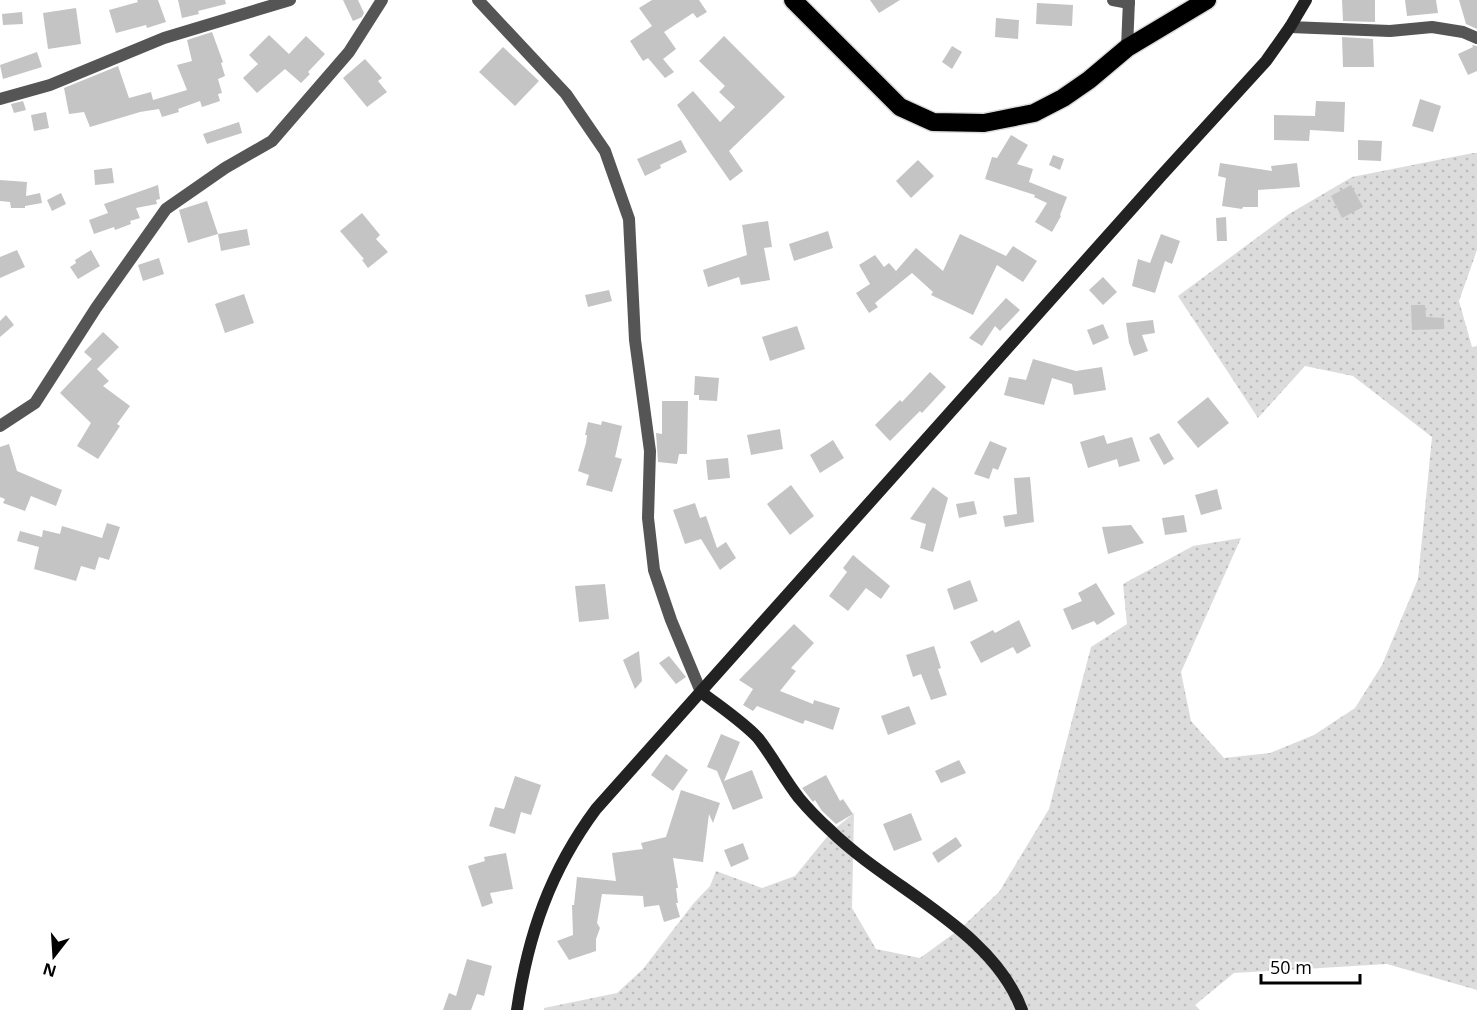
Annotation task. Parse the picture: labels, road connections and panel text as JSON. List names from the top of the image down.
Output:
{
  "scale_bar": "50 m",
  "north": "bottom"
}
